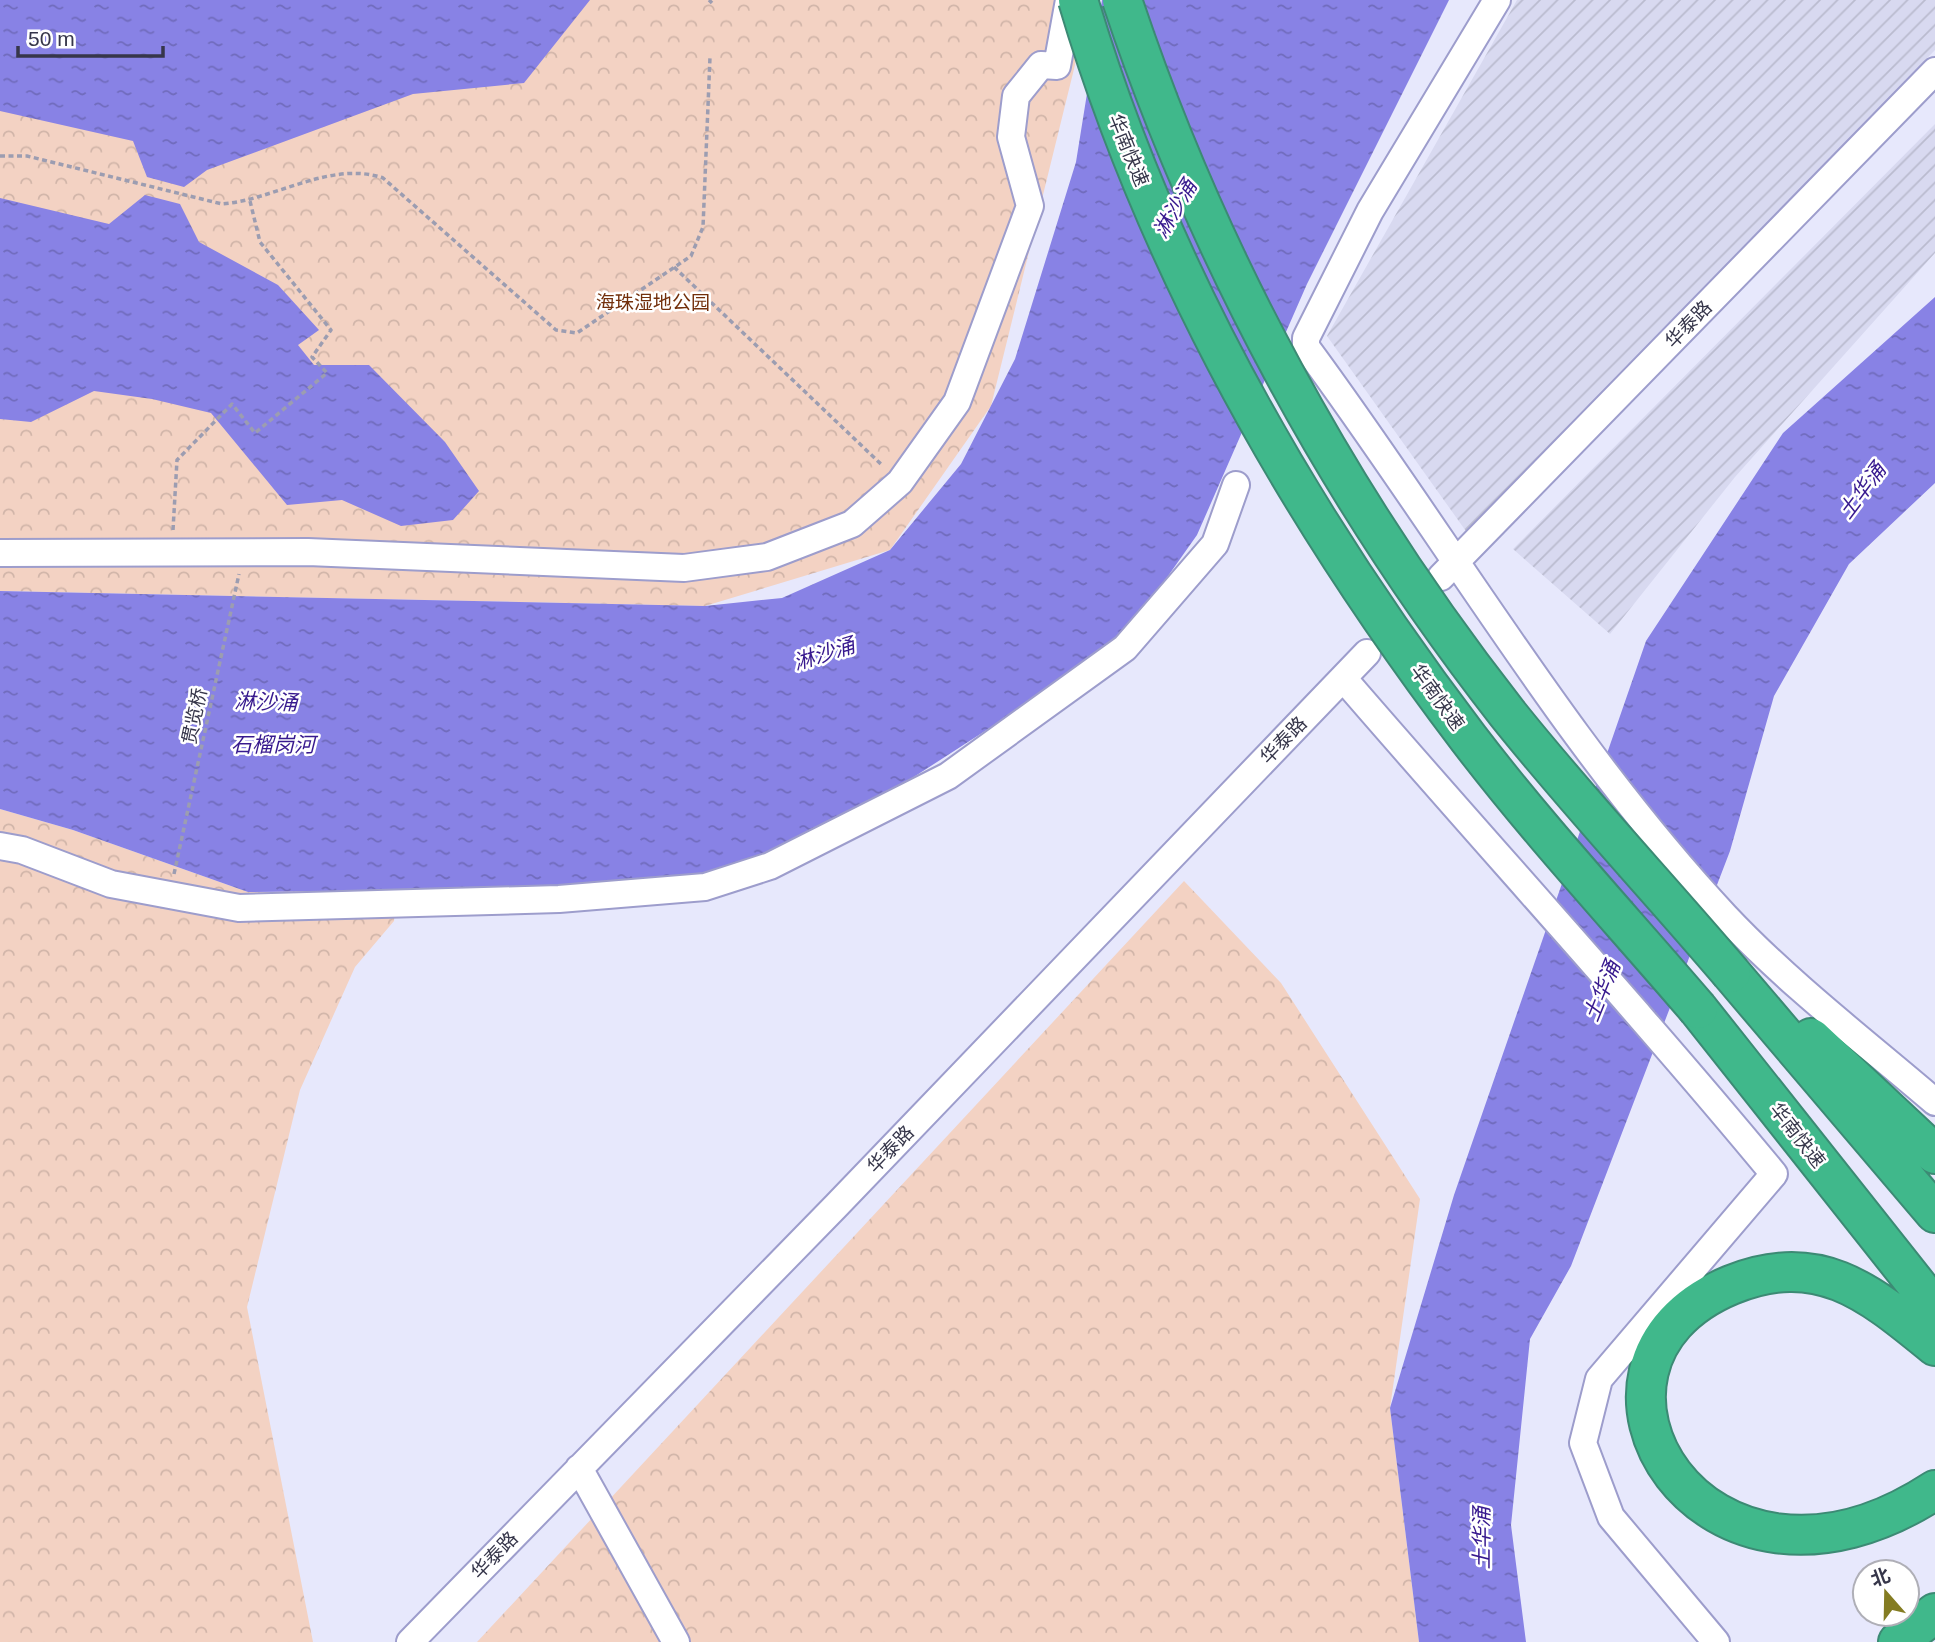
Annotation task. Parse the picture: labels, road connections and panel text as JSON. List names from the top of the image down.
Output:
{
  "streets": {
    "highway": ["华南快速"],
    "street": ["华泰路"],
    "path": ["贯览桥"]
  },
  "water": ["淋沙涌", "土华涌", "石榴岗河"],
  "parks": ["海珠湿地公园"],
  "scale_bar": "50 m",
  "north": "top"
}
